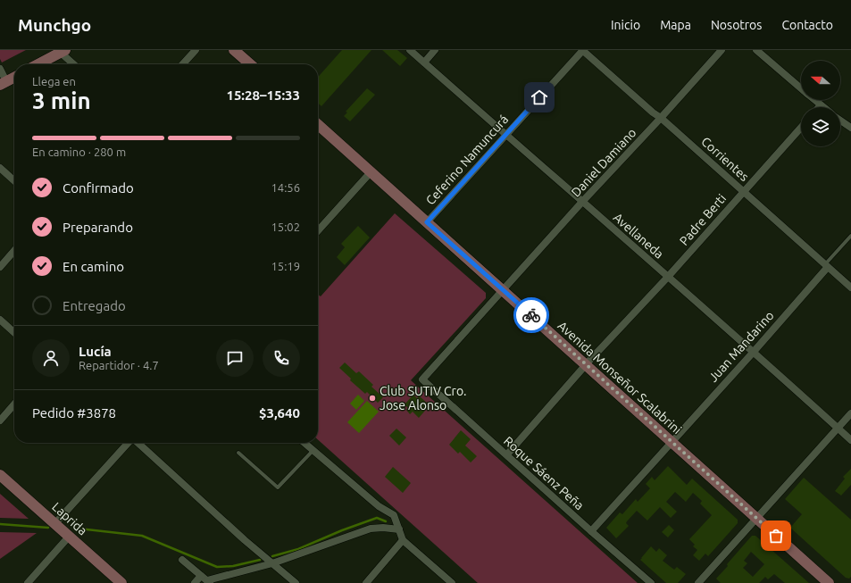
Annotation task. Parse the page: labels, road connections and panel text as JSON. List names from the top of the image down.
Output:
{
  "streets": {
    "main road": ["Avenida Monseñor Scalabrini", "Laprida"],
    "street": [
      "Corrientes",
      "Ceferino Namuncurá",
      "Daniel Damiano",
      "Padre Berti",
      "Avellaneda",
      "Juan Mandarino",
      "Roque Sáenz Peña"
    ]
  },
  "crossings": [
    ["Corrientes", "Ceferino Namuncurá"],
    ["Corrientes", "Daniel Damiano"],
    ["Corrientes", "Padre Berti"],
    ["Corrientes", "Juan Mandarino"],
    ["Ceferino Namuncurá", "Avellaneda"],
    ["Ceferino Namuncurá", "Avenida Monseñor Scalabrini"],
    ["Daniel Damiano", "Avellaneda"],
    ["Daniel Damiano", "Avenida Monseñor Scalabrini"],
    ["Daniel Damiano", "Roque Sáenz Peña"],
    ["Padre Berti", "Avellaneda"],
    ["Padre Berti", "Avenida Monseñor Scalabrini"],
    ["Padre Berti", "Roque Sáenz Peña"],
    ["Avellaneda", "Juan Mandarino"],
    ["Juan Mandarino", "Avenida Monseñor Scalabrini"],
    ["Juan Mandarino", "Roque Sáenz Peña"]
  ],
  "places": ["Club SUTIV Cro. Jose Alonso"],
  "north": "left",
  "page": {
    "header": "Munchgo",
    "nav": [
      "Inicio",
      "Mapa",
      "Nosotros",
      "Contacto"
    ],
    "heading": ["3 min", "Llega en", "15:28–15:33"],
    "panel": [
      "Lucía",
      "Repartidor · 4.7",
      "Pedido #3878",
      "$3,640"
    ],
    "bar": "En camino · 280 m",
    "list": [
      ["Confirmado", "14:56"],
      ["Preparando", "15:02"],
      ["En camino", "15:19"],
      "Entregado"
    ]
  }
}
